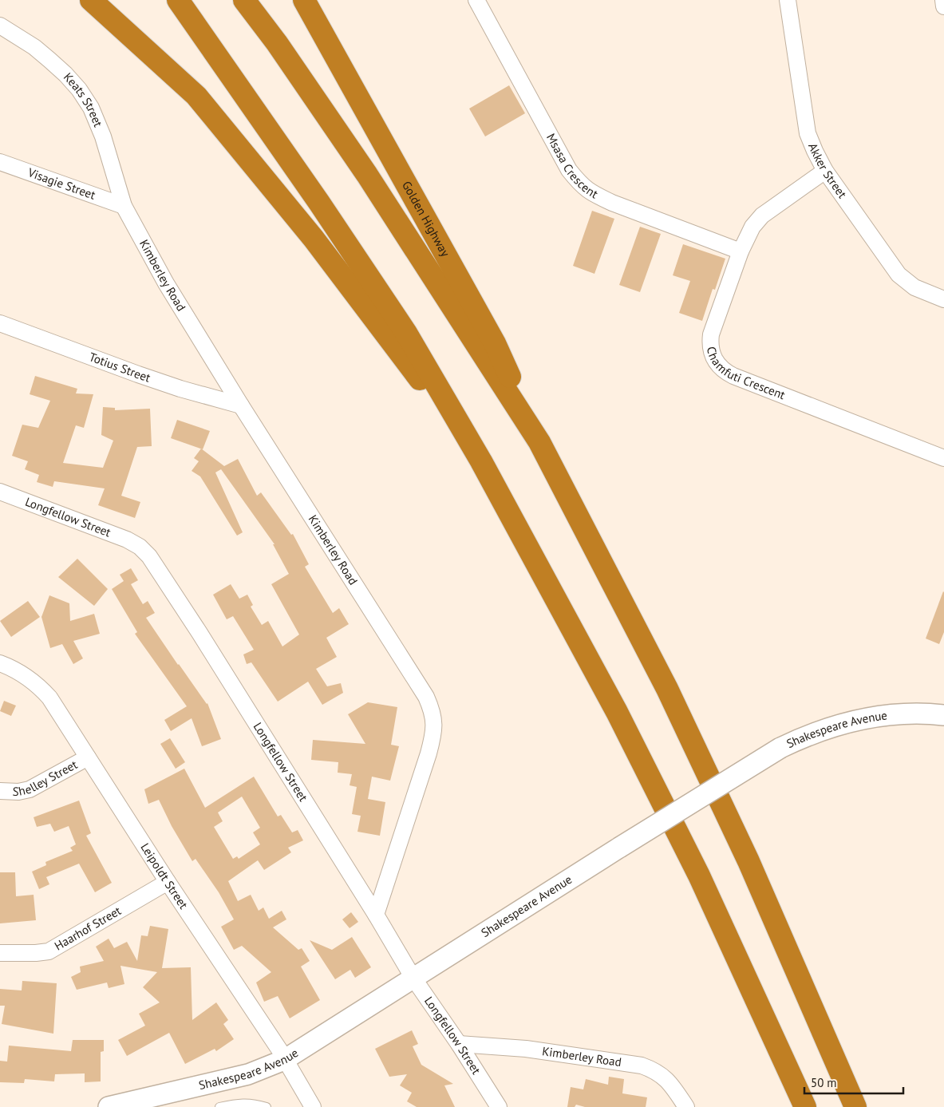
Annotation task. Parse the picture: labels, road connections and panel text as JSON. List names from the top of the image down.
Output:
{
  "streets": {
    "highway": ["Golden Highway"],
    "street": [
      "Keats Street",
      "Msasa Crescent",
      "Akker Street",
      "Visagie Street",
      "Kimberley Road",
      "Totius Street",
      "Chamfuti Crescent",
      "Longfellow Street",
      "Shakespeare Avenue",
      "Shelley Street",
      "Leipoldt Street",
      "Haarhof Street"
    ]
  },
  "crossings": [
    ["Keats Street", "Visagie Street"],
    ["Keats Street", "Kimberley Road"],
    ["Msasa Crescent", "Chamfuti Crescent"],
    ["Akker Street", "Chamfuti Crescent"],
    ["Visagie Street", "Kimberley Road"],
    ["Kimberley Road", "Totius Street"],
    ["Kimberley Road", "Longfellow Street"],
    ["Longfellow Street", "Shakespeare Avenue"],
    ["Shakespeare Avenue", "Leipoldt Street"],
    ["Shelley Street", "Leipoldt Street"],
    ["Leipoldt Street", "Haarhof Street"]
  ],
  "scale_bar": "50 m"
}
